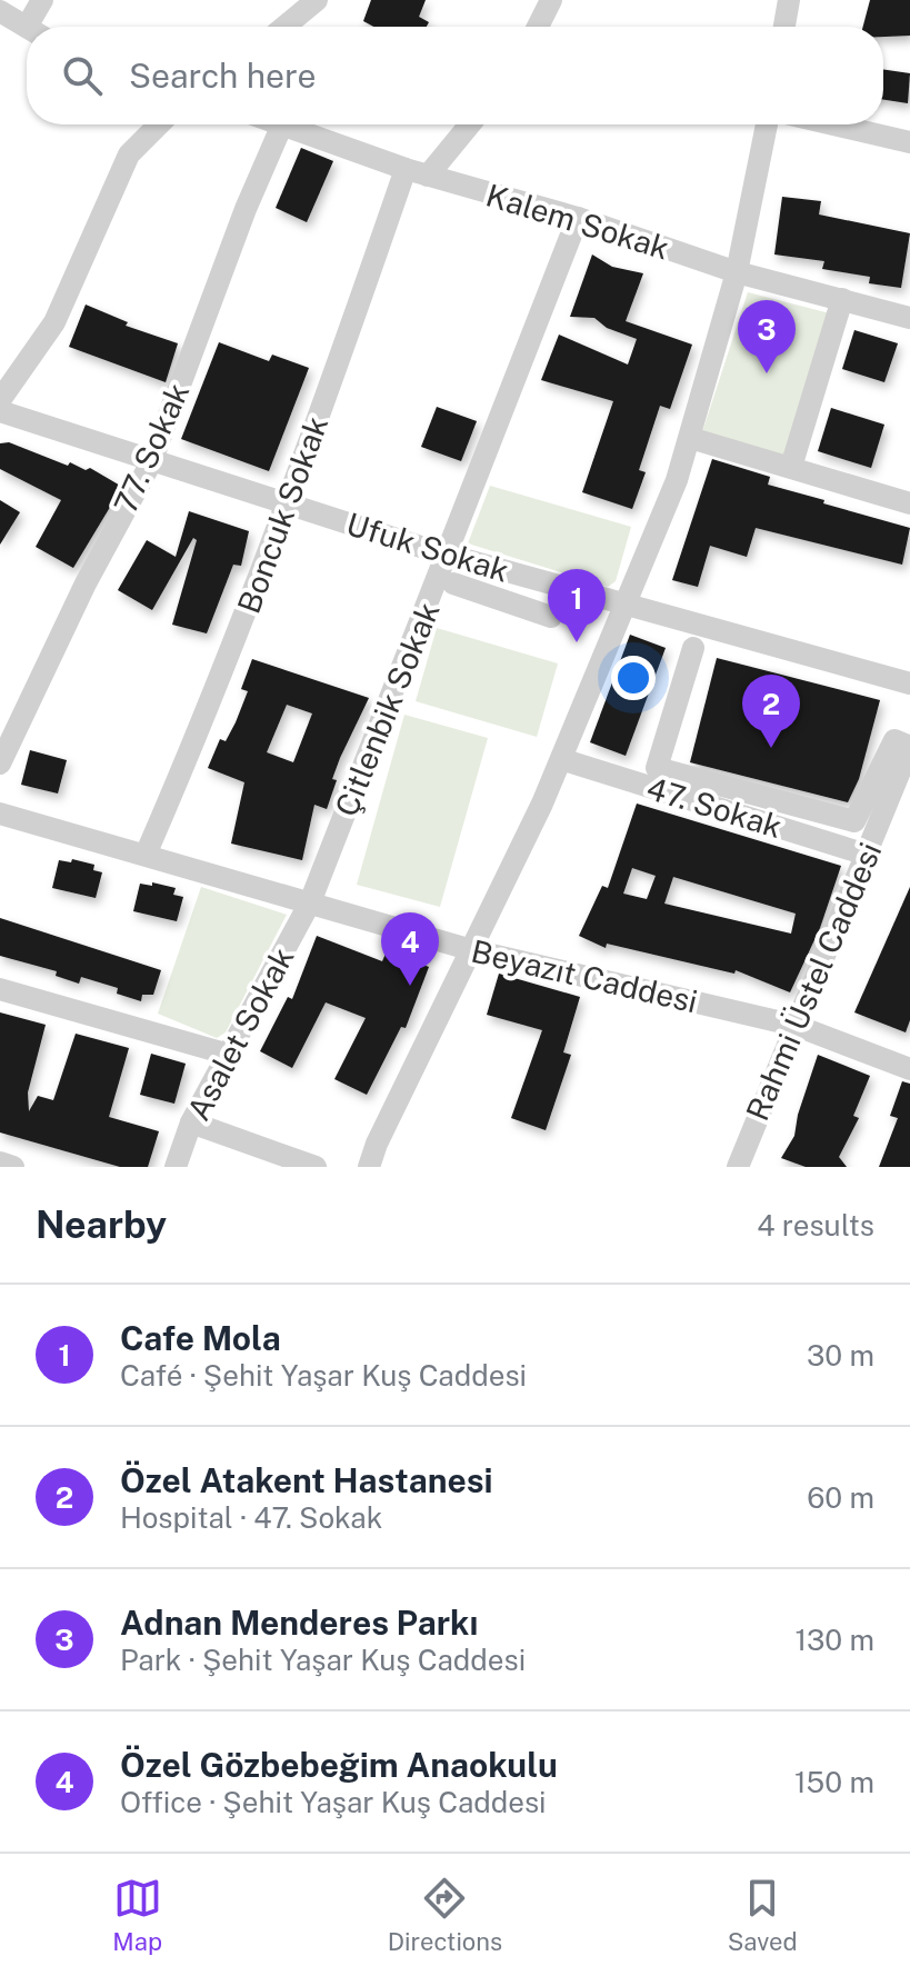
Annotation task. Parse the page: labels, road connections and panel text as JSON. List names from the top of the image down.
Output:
{
  "streets": {
    "street": [
      "Kalem Sokak",
      "77. Sokak",
      "Boncuk Sokak",
      "Ufuk Sokak",
      "Çitlenbik Sokak",
      "47. Sokak",
      "Beyazıt Caddesi",
      "Rahmi Üstel Caddesi",
      "Asalet Sokak"
    ]
  },
  "crossings": [
    ["Kalem Sokak", "77. Sokak"],
    ["Kalem Sokak", "Boncuk Sokak"],
    ["Kalem Sokak", "Çitlenbik Sokak"],
    ["77. Sokak", "Ufuk Sokak"],
    ["Boncuk Sokak", "Ufuk Sokak"],
    ["Boncuk Sokak", "Beyazıt Caddesi"],
    ["Ufuk Sokak", "Çitlenbik Sokak"],
    ["Çitlenbik Sokak", "Beyazıt Caddesi"],
    ["Çitlenbik Sokak", "Asalet Sokak"],
    ["47. Sokak", "Rahmi Üstel Caddesi"],
    ["Beyazıt Caddesi", "Rahmi Üstel Caddesi"],
    ["Beyazıt Caddesi", "Asalet Sokak"]
  ],
  "page": {
    "search": "Search here",
    "pins": [
      "3",
      "1",
      "2",
      "4"
    ],
    "heading": ["Nearby", "4 results"],
    "list": [
      {
        "mark": "1",
        "name": "Cafe Mola",
        "note": "Café · Şehit Yaşar Kuş Caddesi",
        "value": "30 m"
      },
      {
        "mark": "2",
        "name": "Özel Atakent Hastanesi",
        "note": "Hospital · 47. Sokak",
        "value": "60 m"
      },
      {
        "mark": "3",
        "name": "Adnan Menderes Parkı",
        "note": "Park · Şehit Yaşar Kuş Caddesi",
        "value": "130 m"
      },
      {
        "mark": "4",
        "name": "Özel Gözbebeğim Anaokulu",
        "note": "Office · Şehit Yaşar Kuş Caddesi",
        "value": "150 m"
      }
    ],
    "nav": ["Map", "Directions", "Saved"]
  }
}
